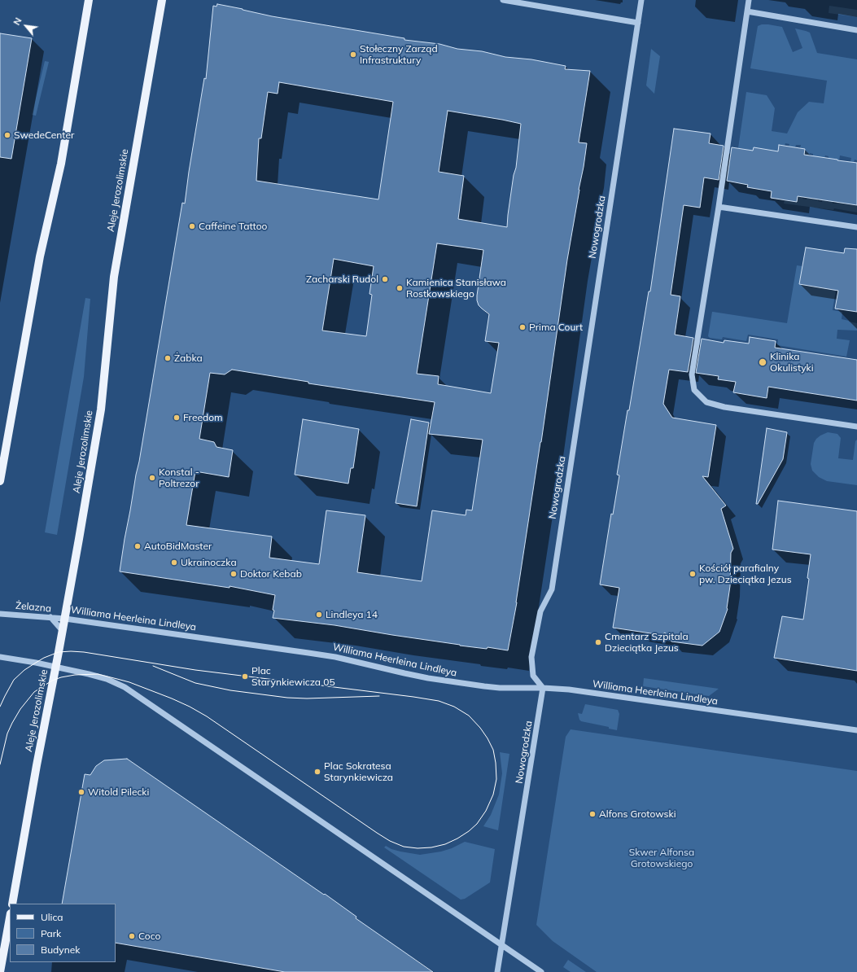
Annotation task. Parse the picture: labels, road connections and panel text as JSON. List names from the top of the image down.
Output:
{
  "streets": {
    "main road": ["Aleje Jerozolimskie"],
    "street": ["Nowogrodzka", "Żelazna", "Williama Heerleina Lindleya"]
  },
  "crossings": [
    ["Aleje Jerozolimskie", "Żelazna"],
    ["Aleje Jerozolimskie", "Williama Heerleina Lindleya"],
    ["Nowogrodzka", "Williama Heerleina Lindleya"],
    ["Żelazna", "Williama Heerleina Lindleya"]
  ],
  "parks": ["Skwer Alfonsa Grotowskiego"],
  "places": [
    "Stołeczny Zarząd Infrastruktury",
    "SwedeCenter",
    "Caffeine Tattoo",
    "Zacharski Rudol",
    "Kamienica Stanisława Rostkowskiego",
    "Prima Court",
    "Żabka",
    "Klinika Okulistyki",
    "Freedom",
    "Konstal - Poltrezor",
    "AutoBidMaster",
    "Ukrainoczka",
    "Doktor Kebab",
    "Kościół parafialny pw. Dzieciątka Jezus",
    "Lindleya 14",
    "Cmentarz Szpitala Dzieciątka Jezus",
    "Plac Starynkiewicza 05",
    "Plac Sokratesa Starynkiewicza",
    "Witold Pilecki",
    "Alfons Grotowski",
    "Coco"
  ],
  "legend": ["Ulica", "Park", "Budynek"],
  "north": "top left"
}
